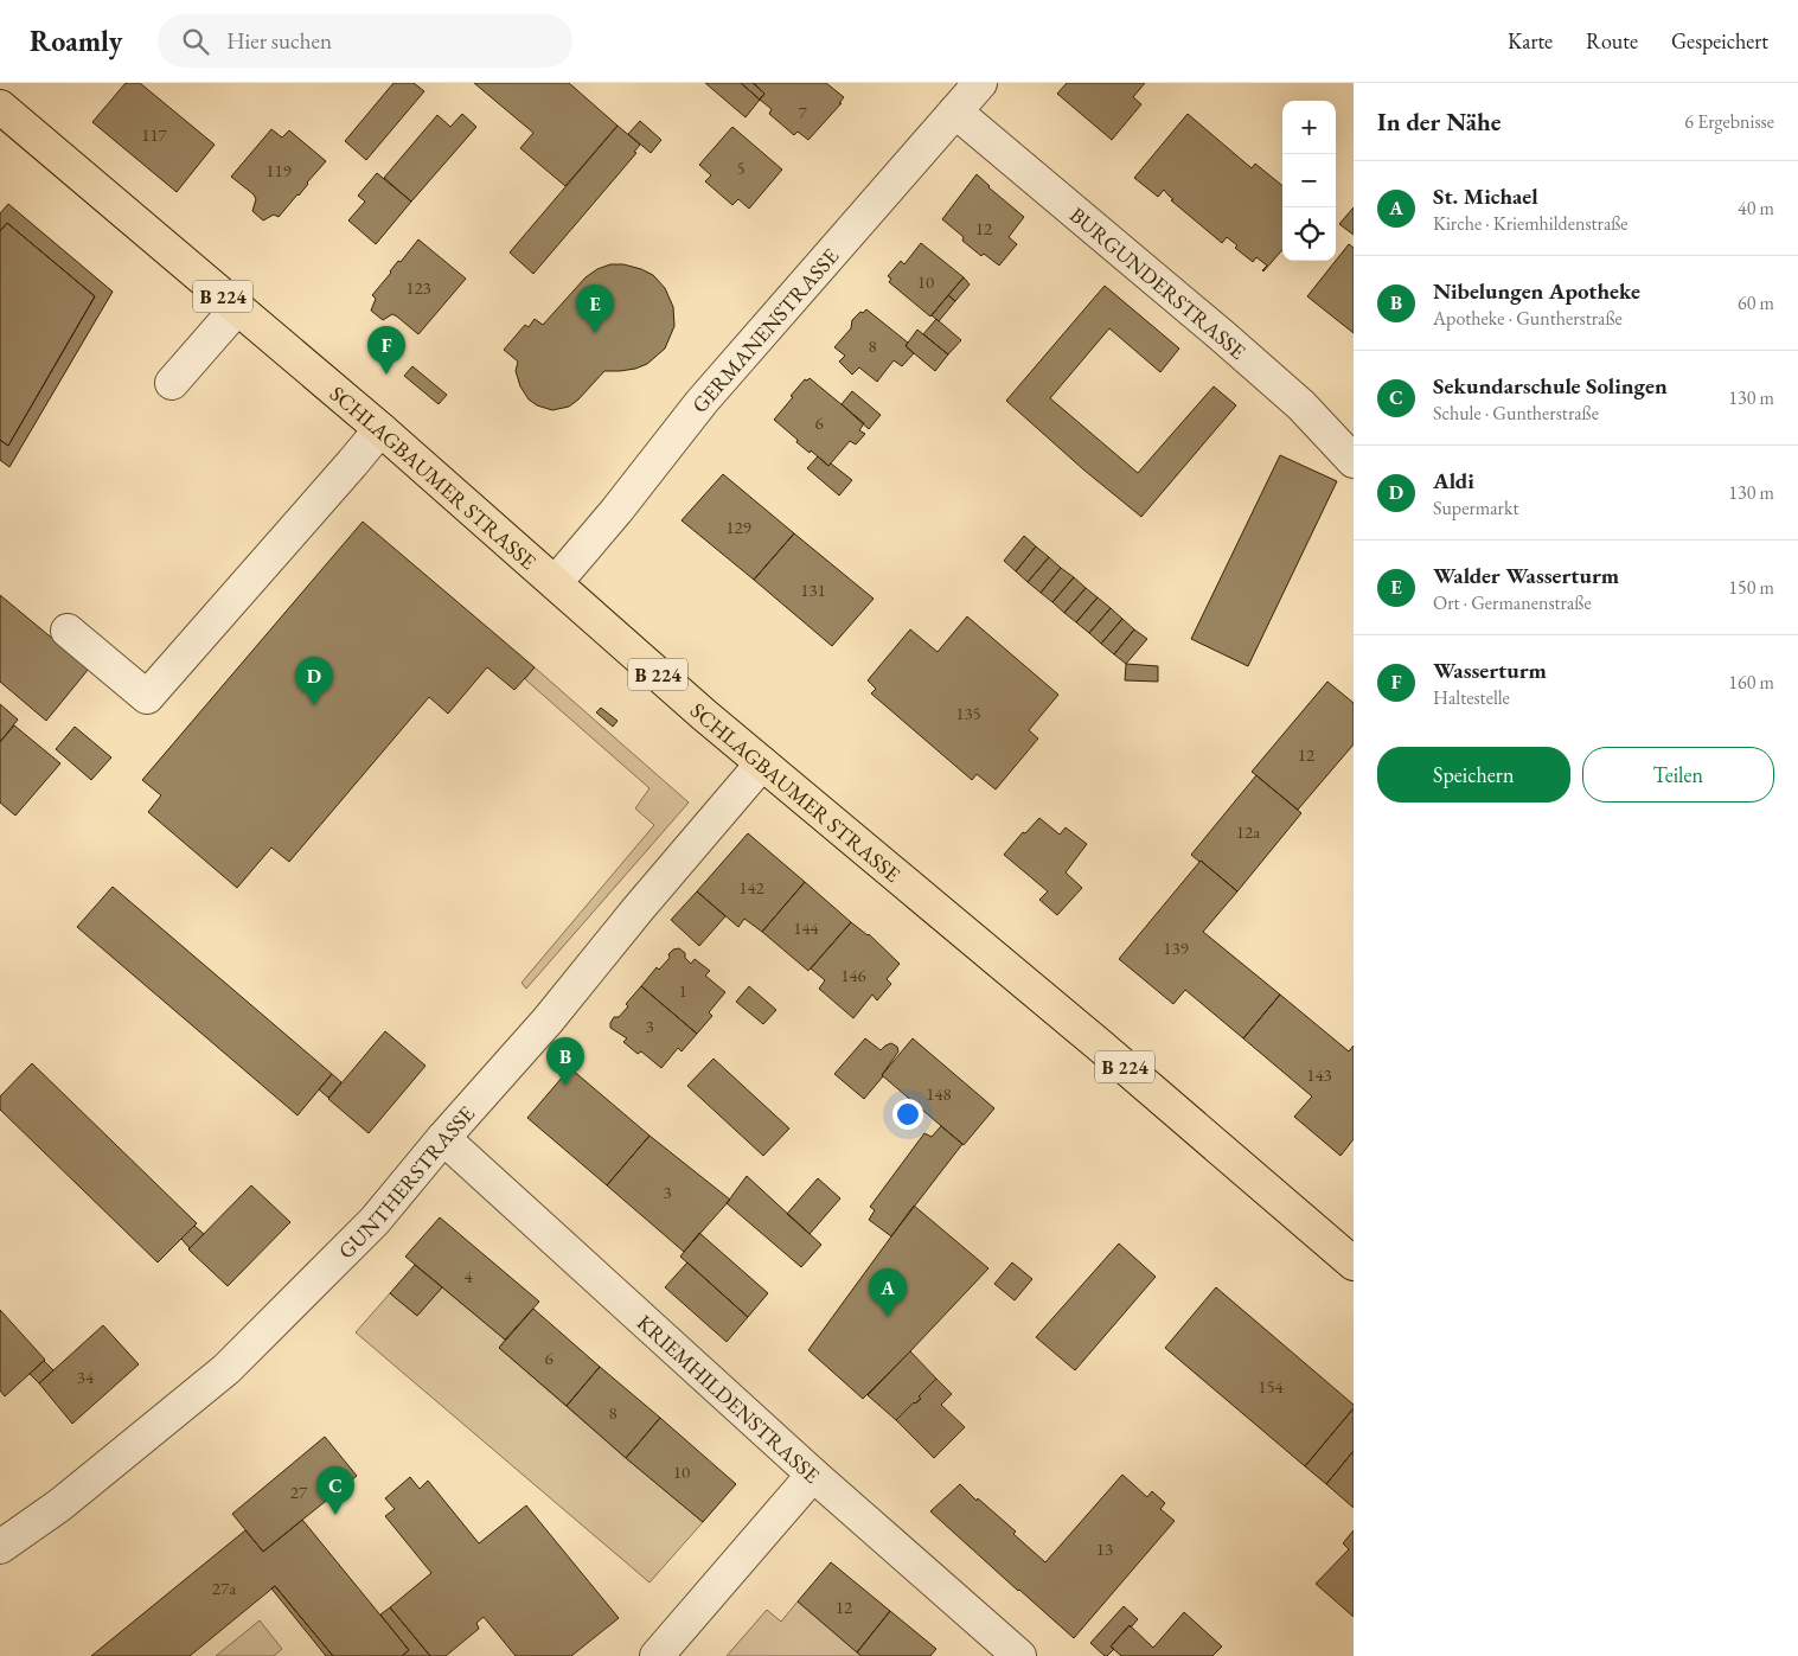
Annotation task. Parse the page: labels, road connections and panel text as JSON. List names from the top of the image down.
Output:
{
  "streets": {
    "main road": ["B 224", "SCHLAGBAUMER STRASSE"],
    "street": [
      "BURGUNDERSTRASSE",
      "GERMANENSTRASSE",
      "GUNTHERSTRASSE",
      "KRIEMHILDENSTRASSE"
    ]
  },
  "crossings": [
    ["BURGUNDERSTRASSE", "GERMANENSTRASSE"],
    ["GERMANENSTRASSE", "SCHLAGBAUMER STRASSE"],
    ["SCHLAGBAUMER STRASSE", "GUNTHERSTRASSE"],
    ["GUNTHERSTRASSE", "KRIEMHILDENSTRASSE"]
  ],
  "house_numbers": [
    "7",
    "117",
    "5",
    "119",
    "12",
    "10",
    "123",
    "8",
    "6",
    "129",
    "131",
    "135",
    "12",
    "12a",
    "142",
    "144",
    "139",
    "146",
    "1",
    "3",
    "143",
    "148",
    "3",
    "4",
    "6",
    "34",
    "154",
    "8",
    "10",
    "27",
    "13",
    "27a",
    "12"
  ],
  "page": {
    "header": "Roamly",
    "search": "Hier suchen",
    "nav": ["Karte", "Route", "Gespeichert"],
    "heading": ["In der Nähe", "6 Ergebnisse"],
    "map_buttons": ["+", "−"],
    "list": [
      {
        "mark": "A",
        "name": "St. Michael",
        "note": "Kirche · Kriemhildenstraße",
        "value": "40 m"
      },
      {
        "mark": "B",
        "name": "Nibelungen Apotheke",
        "note": "Apotheke · Guntherstraße",
        "value": "60 m"
      },
      {
        "mark": "C",
        "name": "Sekundarschule Solingen",
        "note": "Schule · Guntherstraße",
        "value": "130 m"
      },
      {
        "mark": "D",
        "name": "Aldi",
        "note": "Supermarkt",
        "value": "130 m"
      },
      {
        "mark": "E",
        "name": "Walder Wasserturm",
        "note": "Ort · Germanenstraße",
        "value": "150 m"
      },
      {
        "mark": "F",
        "name": "Wasserturm",
        "note": "Haltestelle",
        "value": "160 m"
      }
    ],
    "pins": [
      "E",
      "F",
      "D",
      "B",
      "A",
      "C"
    ],
    "buttons": ["Speichern", "Teilen"]
  }
}
